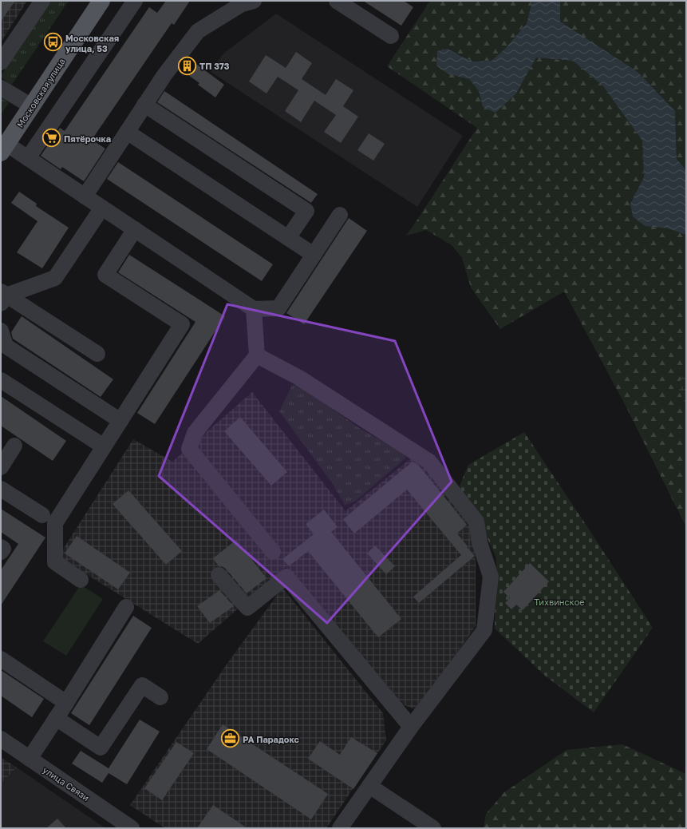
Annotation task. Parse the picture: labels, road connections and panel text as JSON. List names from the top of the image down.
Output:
{
  "streets": {
    "main road": ["Московская улица"],
    "street": ["улица Связи"]
  },
  "parks": ["Тихвинское"],
  "places": {
    "bus stop": ["Московская улица, 53"],
    "building": ["ТП 373"],
    "supermarket": ["Пятёрочка"],
    "office": ["РА Парадокс"]
  }
}
